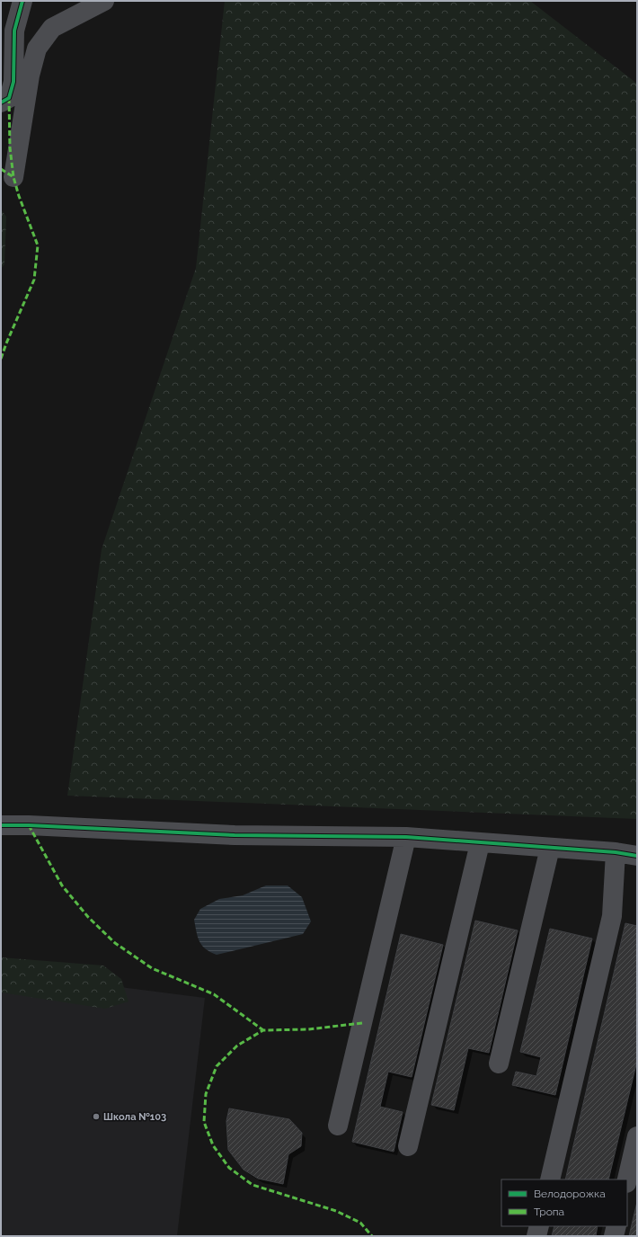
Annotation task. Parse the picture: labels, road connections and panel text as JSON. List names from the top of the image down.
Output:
{
  "places": ["Школа №103"],
  "legend": ["Велодорожка", "Тропа"]
}
